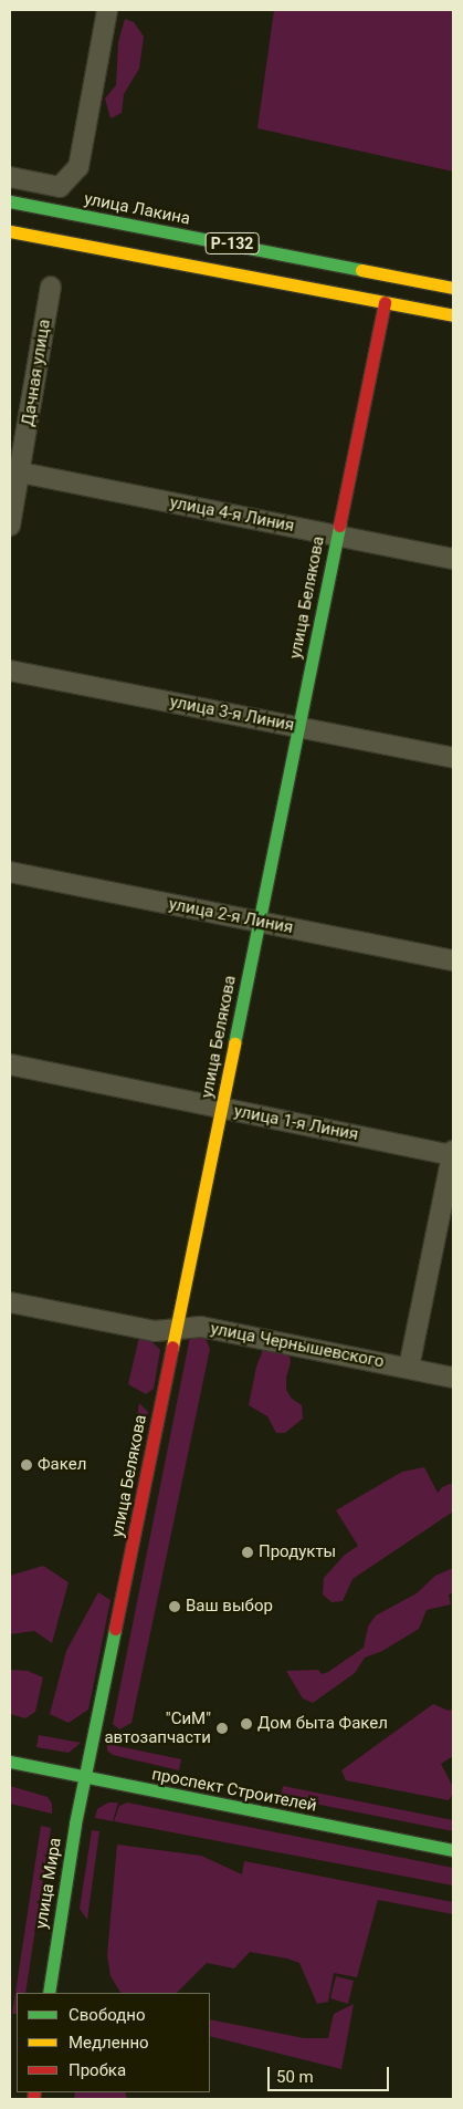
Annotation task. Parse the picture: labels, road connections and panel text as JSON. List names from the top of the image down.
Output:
{
  "streets": {
    "main road": [
      "улица Лакина",
      "Р-132",
      "улица Белякова",
      "проспект Строителей",
      "улица Мира"
    ],
    "street": [
      "Дачная улица",
      "улица 4-я Линия",
      "улица 3-я Линия",
      "улица 2-я Линия",
      "улица 1-я Линия",
      "улица Чернышевского"
    ]
  },
  "crossings": [
    ["Р-132", "улица Белякова"],
    ["Дачная улица", "улица 4-я Линия"],
    ["улица 4-я Линия", "улица Белякова"],
    ["улица Белякова", "улица 3-я Линия"],
    ["улица Белякова", "улица 2-я Линия"],
    ["улица Белякова", "улица 1-я Линия"],
    ["улица Белякова", "улица Чернышевского"],
    ["улица Белякова", "проспект Строителей"],
    ["улица Белякова", "улица Мира"],
    ["проспект Строителей", "улица Мира"]
  ],
  "places": [
    "Факел",
    "Продукты",
    "Ваш выбор",
    "Дом быта Факел",
    "\"СиМ\" автозапчасти"
  ],
  "legend": ["Свободно", "Медленно", "Пробка"],
  "scale_bar": "50 m"
}
